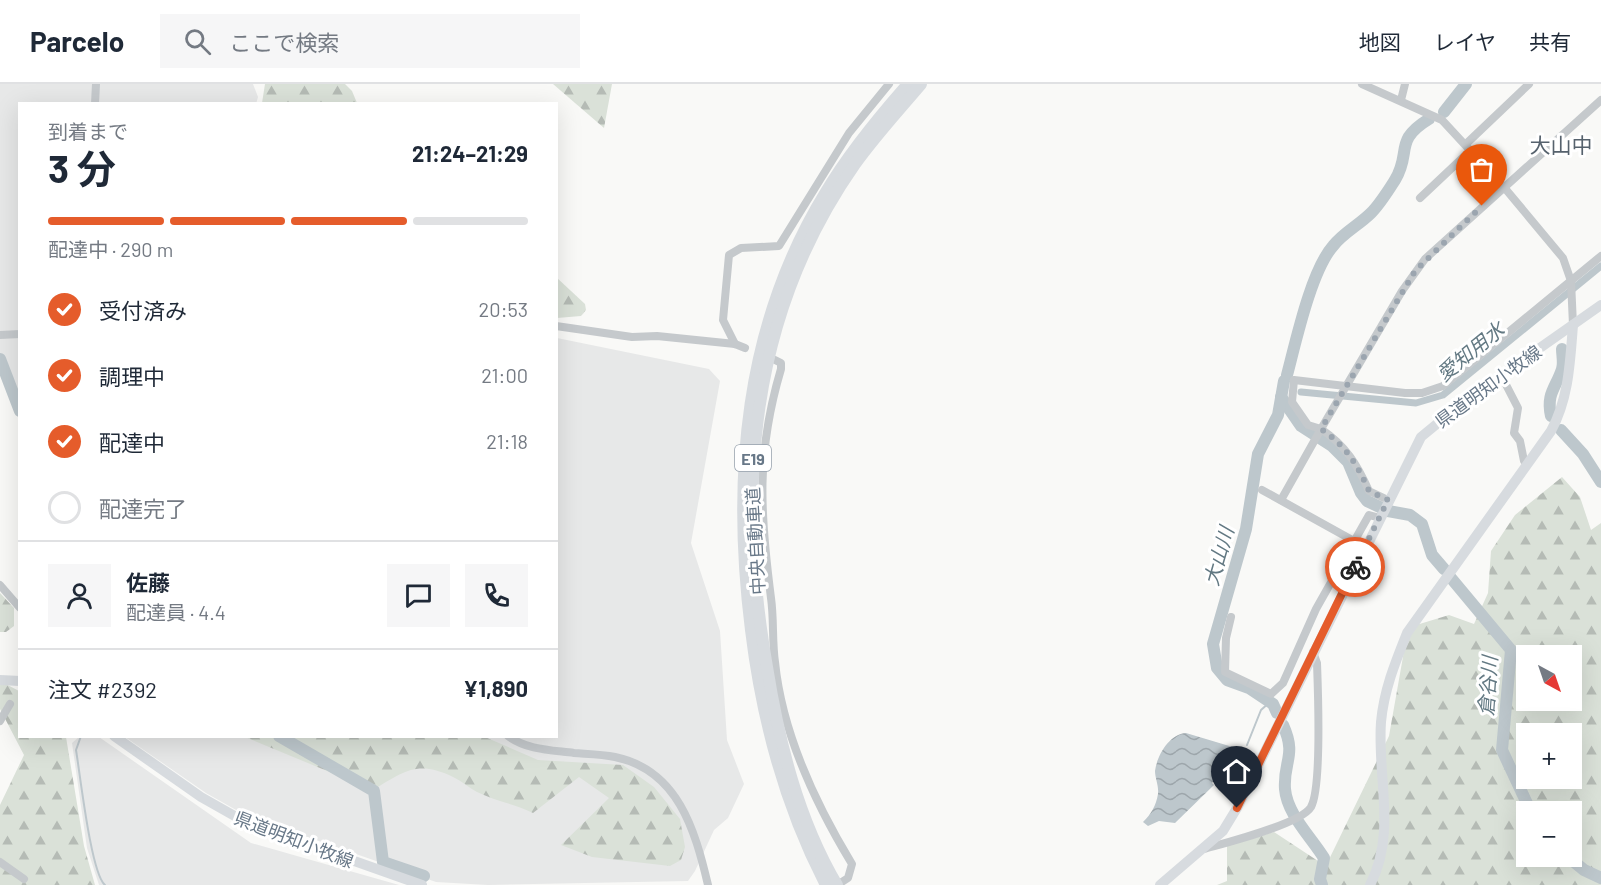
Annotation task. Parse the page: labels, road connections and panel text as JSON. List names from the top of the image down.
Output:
{
  "streets": {
    "highway": ["E19", "中央自動車道"],
    "main road": ["県道明知小牧線"]
  },
  "districts": ["大山中"],
  "water": ["愛知用水", "大山川", "倉谷川"],
  "north": "bottom right",
  "page": {
    "header": "Parcelo",
    "search": "ここで検索",
    "nav": ["地図", "レイヤ", "共有"],
    "heading": ["3 分", "到着まで", "21:24–21:29"],
    "panel": [
      "佐藤",
      "配達員 · 4.4",
      "注文 #2392",
      "¥1,890"
    ],
    "bar": "配達中 · 290 m",
    "list": [
      ["受付済み", "20:53"],
      ["調理中", "21:00"],
      ["配達中", "21:18"],
      "配達完了"
    ],
    "map_buttons": ["+", "−"]
  }
}
